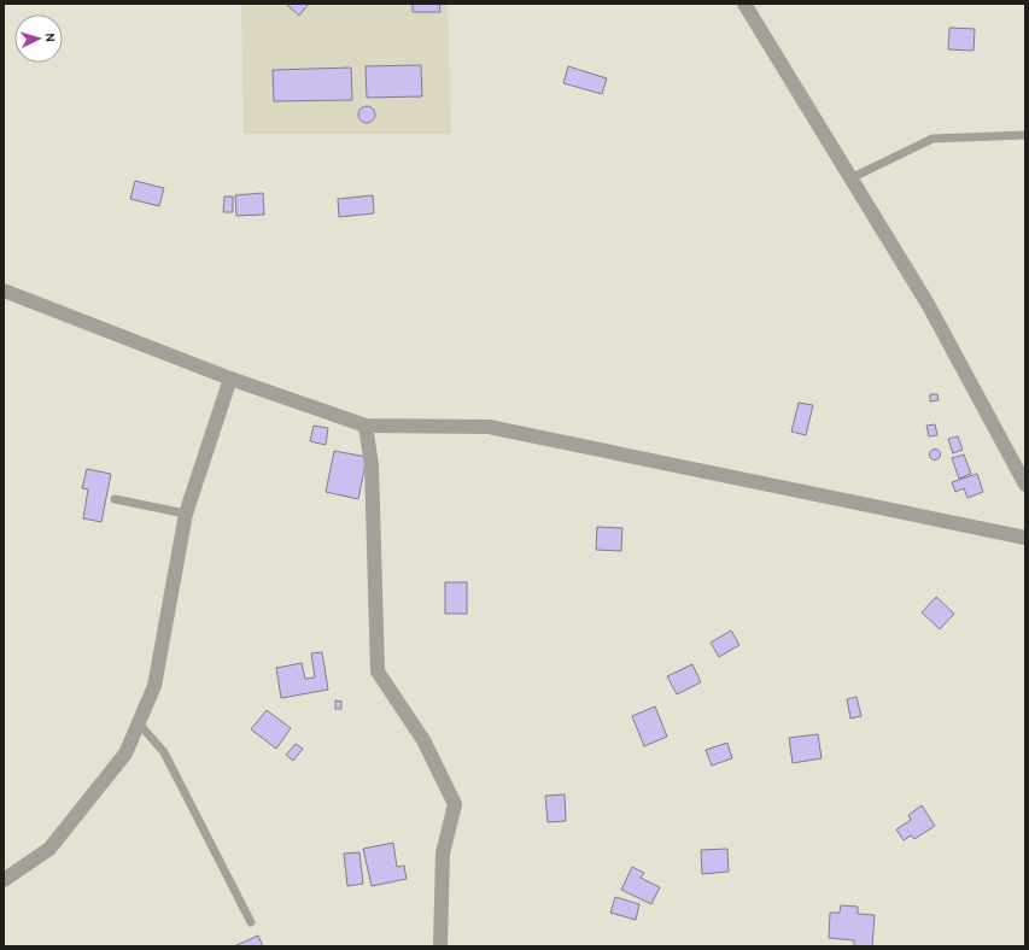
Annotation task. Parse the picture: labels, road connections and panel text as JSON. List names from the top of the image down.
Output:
{
  "north": "right"
}
